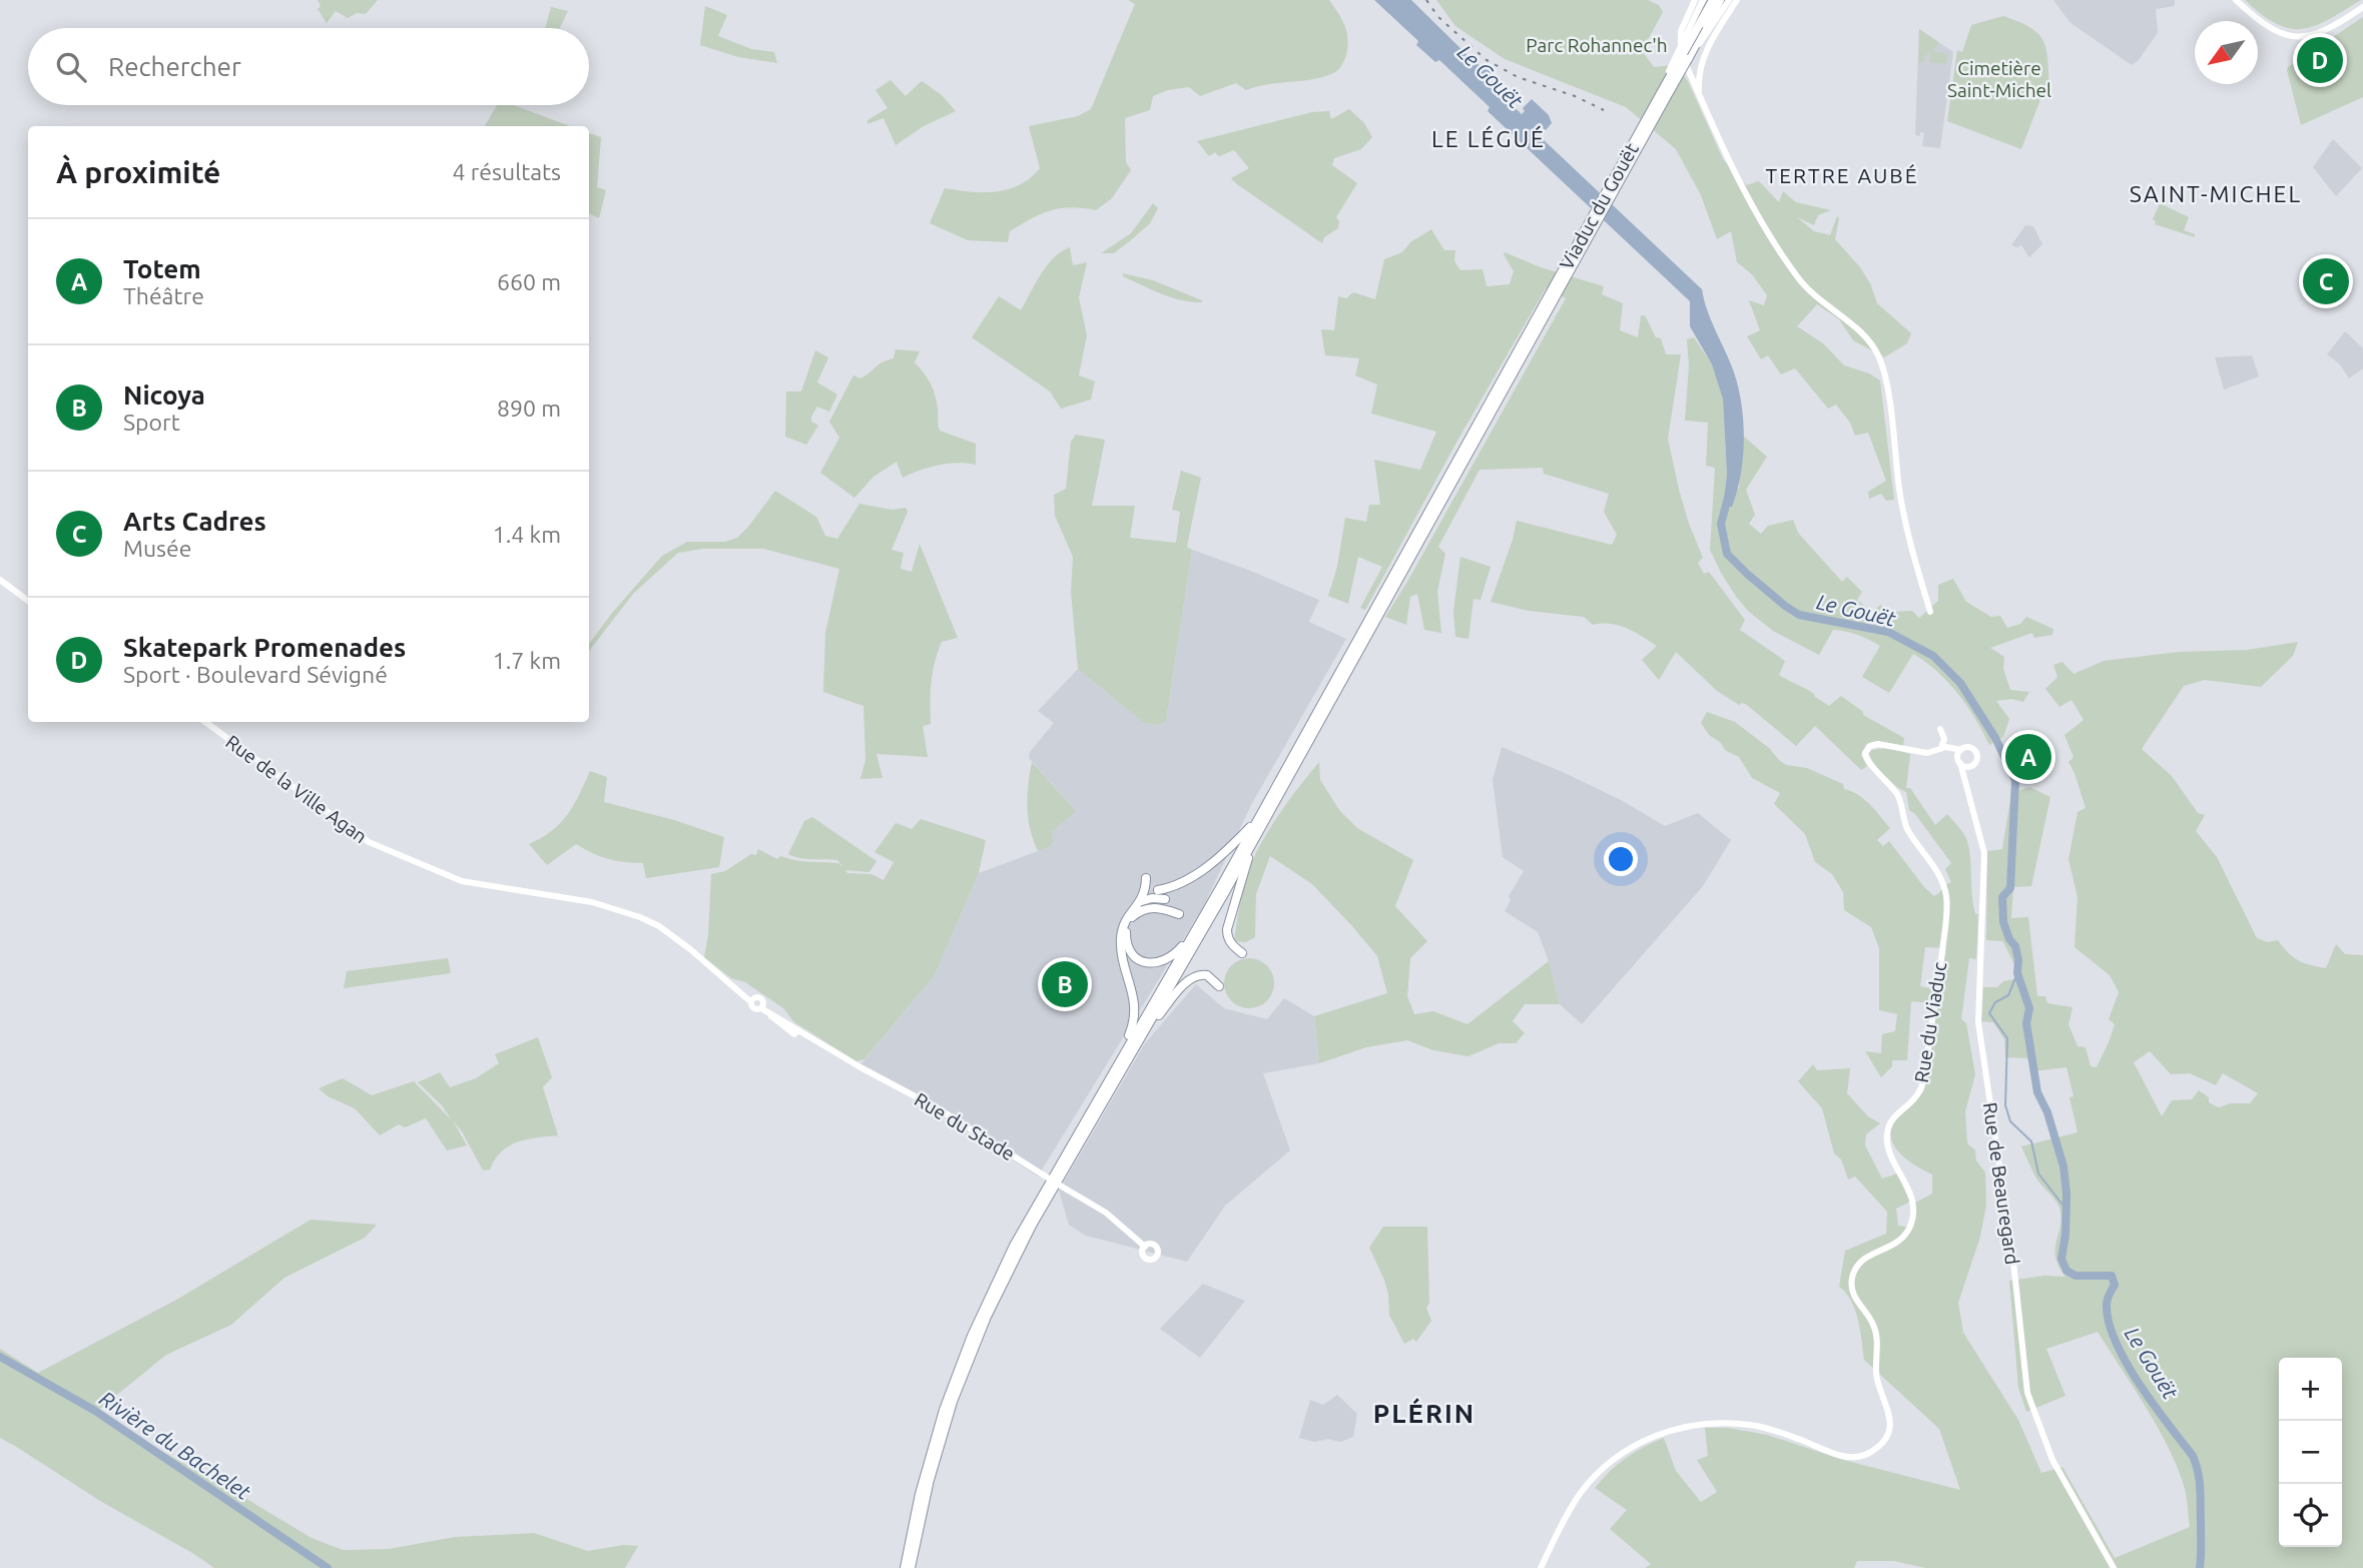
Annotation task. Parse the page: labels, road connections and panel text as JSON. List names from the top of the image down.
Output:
{
  "streets": {
    "highway": ["Viaduc du Gouët"],
    "main road": [
      "Rue de la Ville Agan",
      "Rue du Viaduc",
      "Rue du Stade",
      "Rue de Beauregard"
    ]
  },
  "crossings": [
    ["Rue de la Ville Agan", "Rue du Stade"],
    ["Rue du Viaduc", "Rue de Beauregard"]
  ],
  "districts": [
    "LE LÉGUÉ",
    "TERTRE AUBÉ",
    "SAINT-MICHEL",
    "PLÉRIN"
  ],
  "water": ["Le Gouët", "Rivière du Bachelet"],
  "parks": ["Parc Rohannec'h", "Cimetière Saint-Michel"],
  "north": "bottom left",
  "page": {
    "search": "Rechercher",
    "pins": [
      "D",
      "C",
      "A",
      "B"
    ],
    "heading": ["À proximité", "4 résultats"],
    "list": [
      {
        "mark": "A",
        "name": "Totem",
        "note": "Théâtre",
        "value": "660 m"
      },
      {
        "mark": "B",
        "name": "Nicoya",
        "note": "Sport",
        "value": "890 m"
      },
      {
        "mark": "C",
        "name": "Arts Cadres",
        "note": "Musée",
        "value": "1.4 km"
      },
      {
        "mark": "D",
        "name": "Skatepark Promenades",
        "note": "Sport · Boulevard Sévigné",
        "value": "1.7 km"
      }
    ],
    "map_buttons": ["+", "−"]
  }
}
